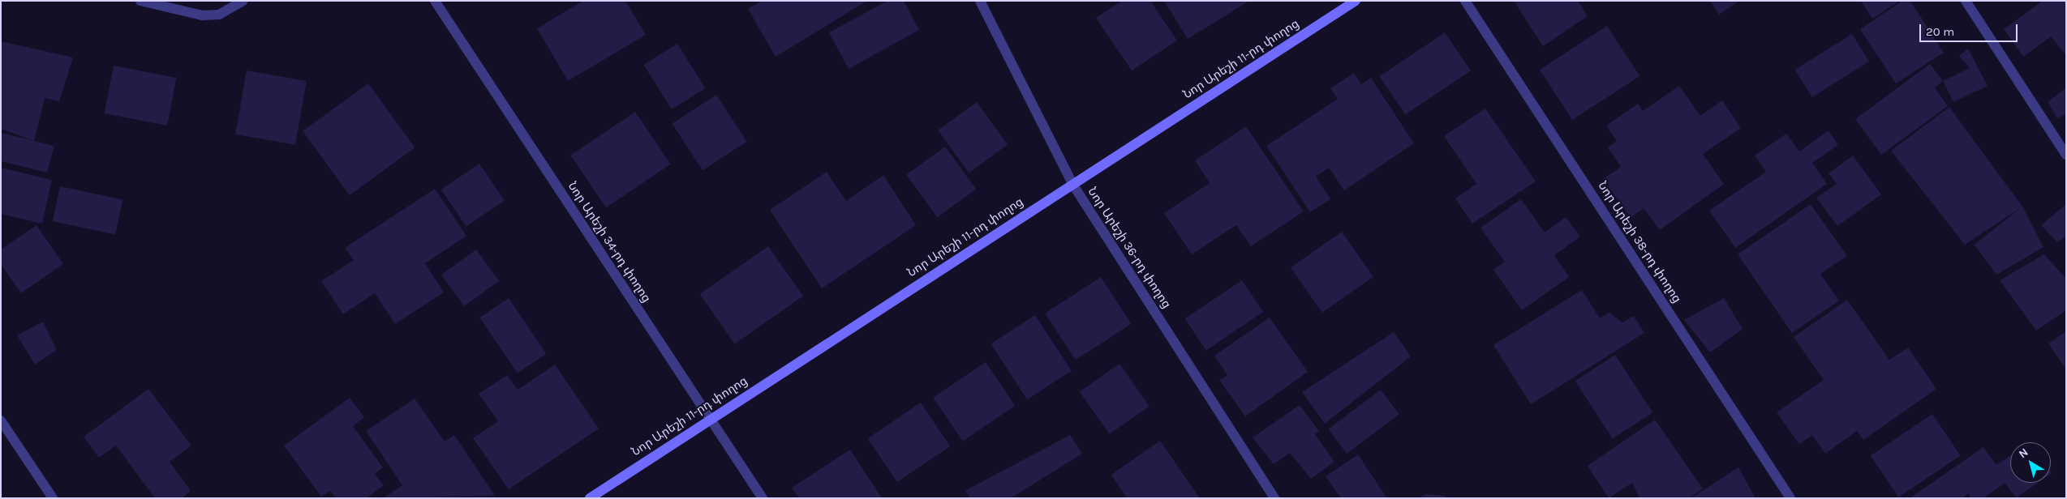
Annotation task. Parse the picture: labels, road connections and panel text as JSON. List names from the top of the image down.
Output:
{
  "streets": {
    "street": [
      "Նոր Արեշի 11-րդ փողոց",
      "Նոր Արեշի 34-րդ փողոց",
      "Նոր Արեշի 38-րդ փողոց",
      "Նոր Արեշի 36-րդ փողոց"
    ]
  },
  "crossings": [
    ["Նոր Արեշի 11-րդ փողոց", "Նոր Արեշի 34-րդ փողոց"],
    ["Նոր Արեշի 11-րդ փողոց", "Նոր Արեշի 36-րդ փողոց"]
  ],
  "scale_bar": "20 m",
  "north": "top left"
}
